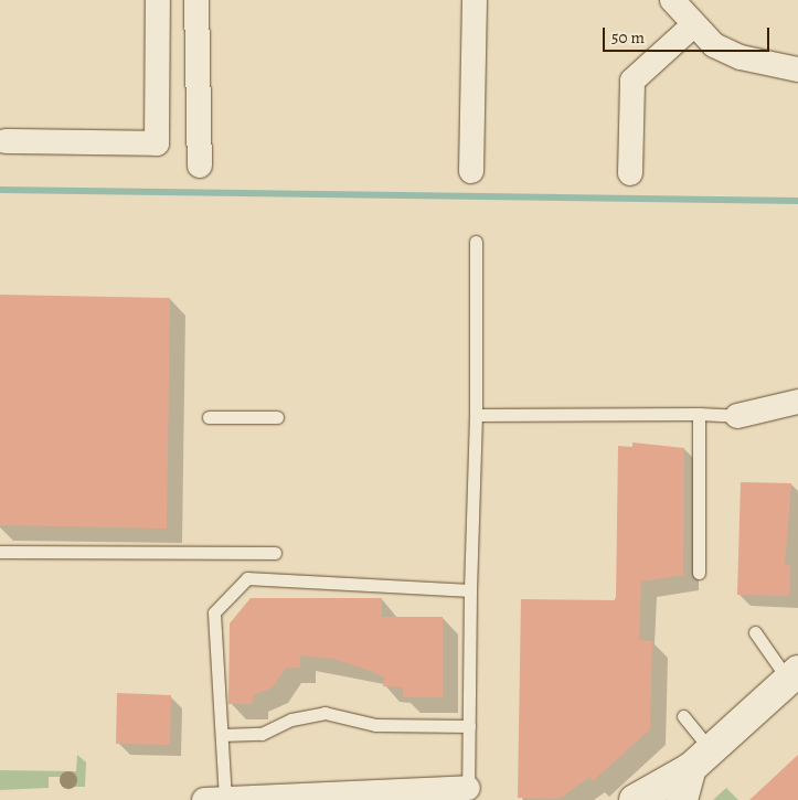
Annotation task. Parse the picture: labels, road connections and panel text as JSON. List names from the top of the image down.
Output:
{
  "scale_bar": "50 m"
}
